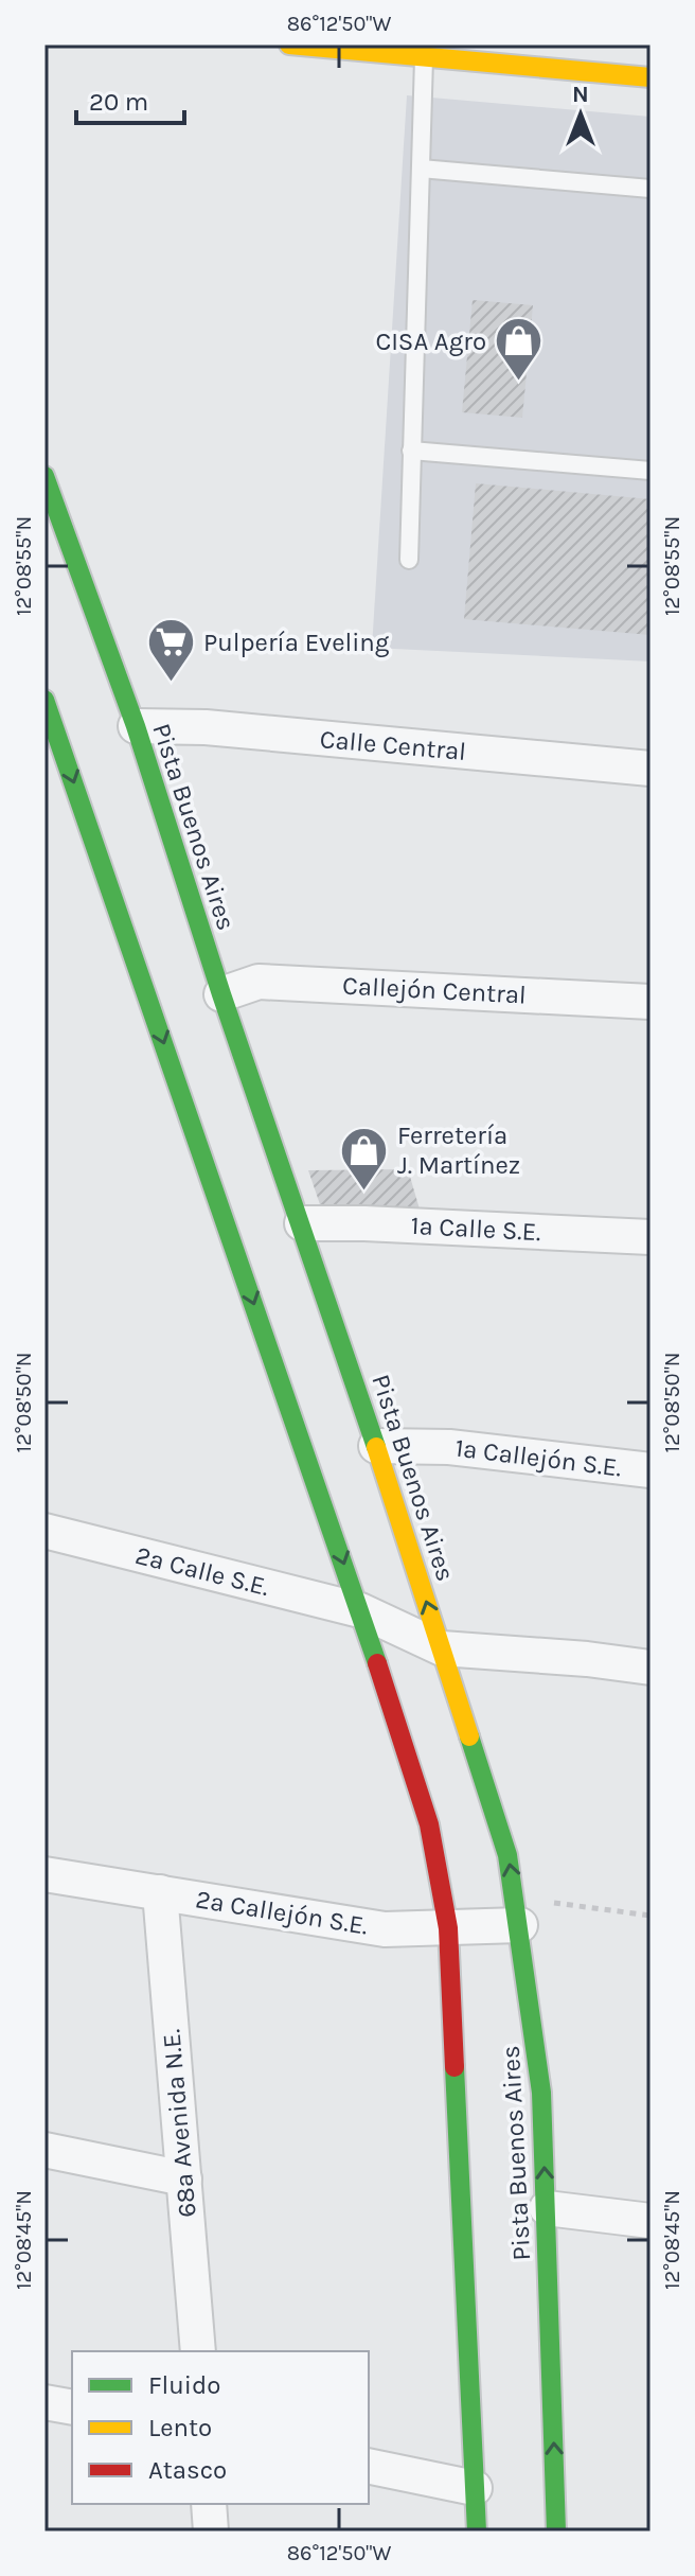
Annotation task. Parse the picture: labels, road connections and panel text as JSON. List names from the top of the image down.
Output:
{
  "streets": {
    "main road": ["Pista Buenos Aires"],
    "street": [
      "Calle Central",
      "Callejón Central",
      "1a Calle S.E.",
      "1a Callejón S.E.",
      "2a Calle S.E.",
      "2a Callejón S.E.",
      "68a Avenida N.E."
    ]
  },
  "crossings": [
    ["Calle Central", "Pista Buenos Aires"],
    ["Pista Buenos Aires", "Callejón Central"],
    ["Pista Buenos Aires", "1a Calle S.E."],
    ["Pista Buenos Aires", "1a Callejón S.E."],
    ["Pista Buenos Aires", "2a Calle S.E."],
    ["Pista Buenos Aires", "2a Callejón S.E."],
    ["2a Callejón S.E.", "68a Avenida N.E."]
  ],
  "places": {
    "shop": ["CISA Agro", "Ferretería J. Martínez"],
    "supermarket": ["Pulpería Eveling"]
  },
  "legend": ["Fluido", "Lento", "Atasco"],
  "scale_bar": "20 m",
  "north": "top",
  "coordinates": [
    "86°12'50\"W",
    "12°08'55\"N",
    "12°08'50\"N",
    "12°08'45\"N"
  ]
}
